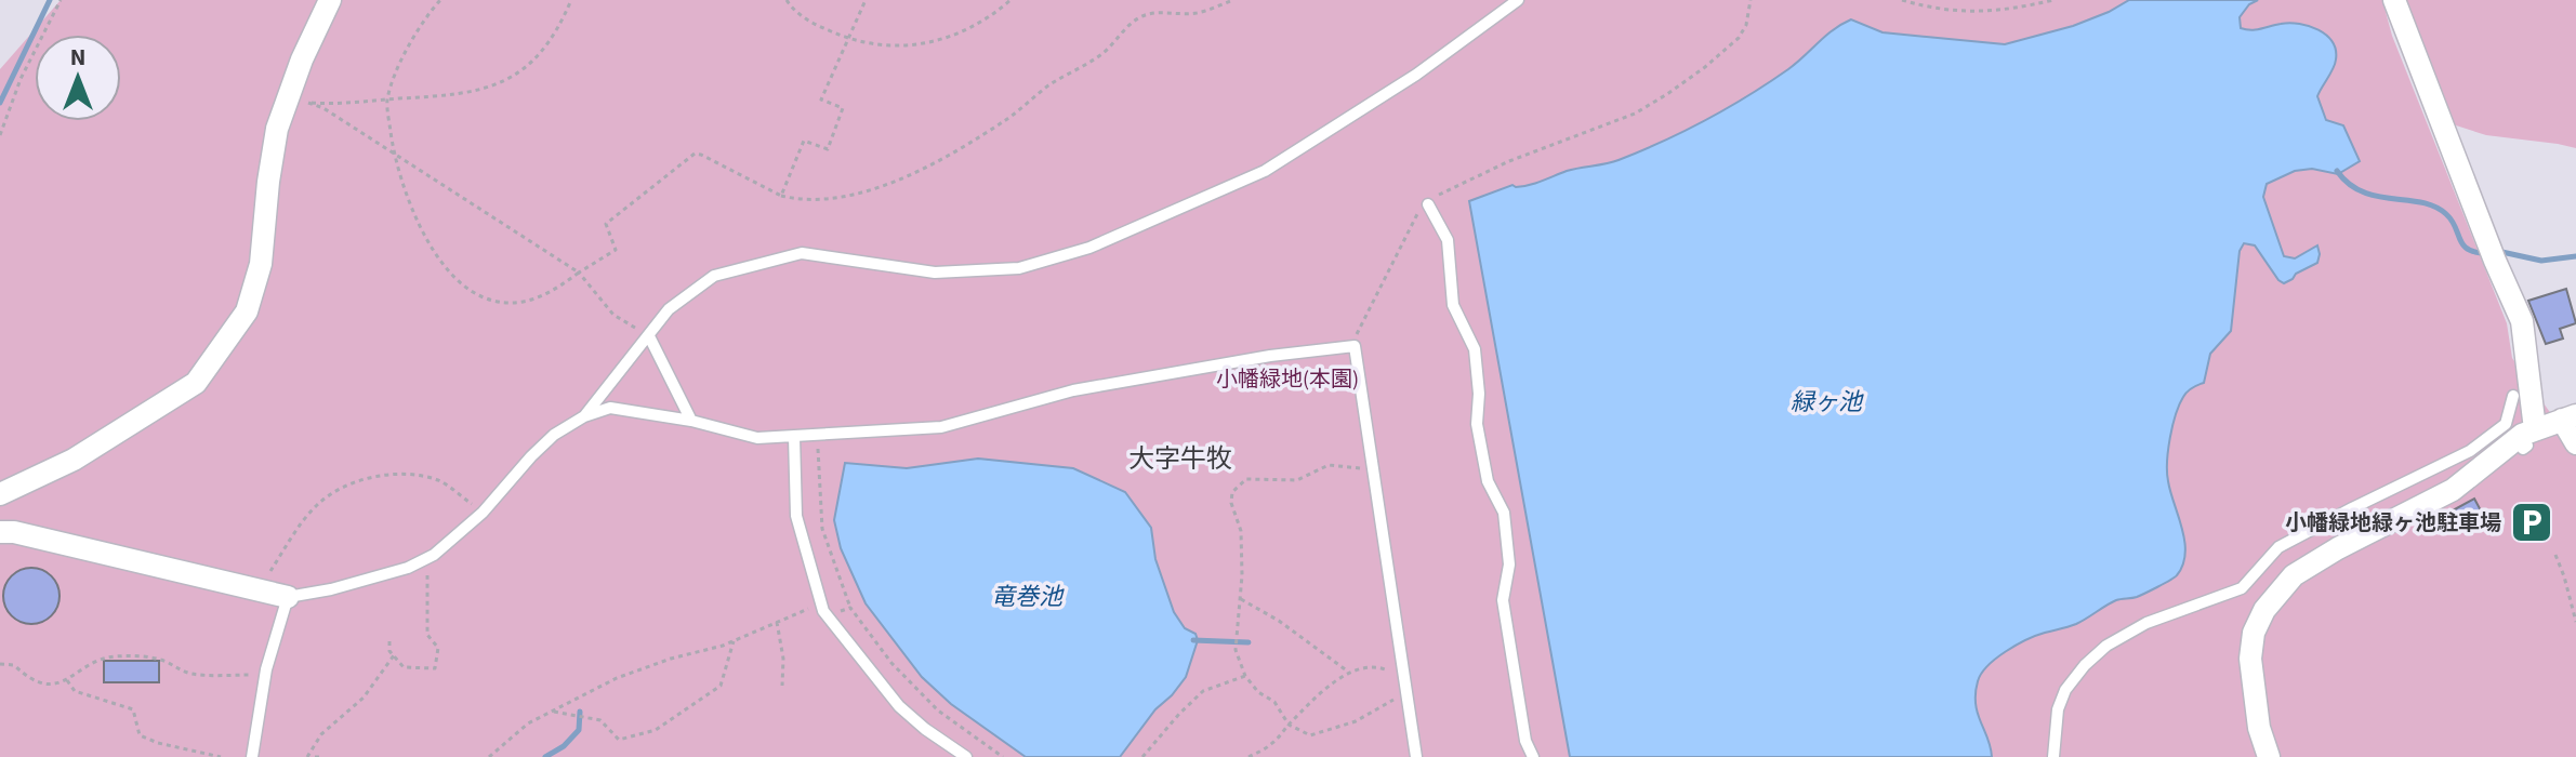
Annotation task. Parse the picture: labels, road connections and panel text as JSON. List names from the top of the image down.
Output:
{
  "districts": ["大字牛牧"],
  "water": ["緑ヶ池", "竜巻池"],
  "parks": ["小幡緑地(本園)"],
  "places": {
    "parking": ["小幡緑地緑ヶ池駐車場"]
  },
  "north": "top"
}
